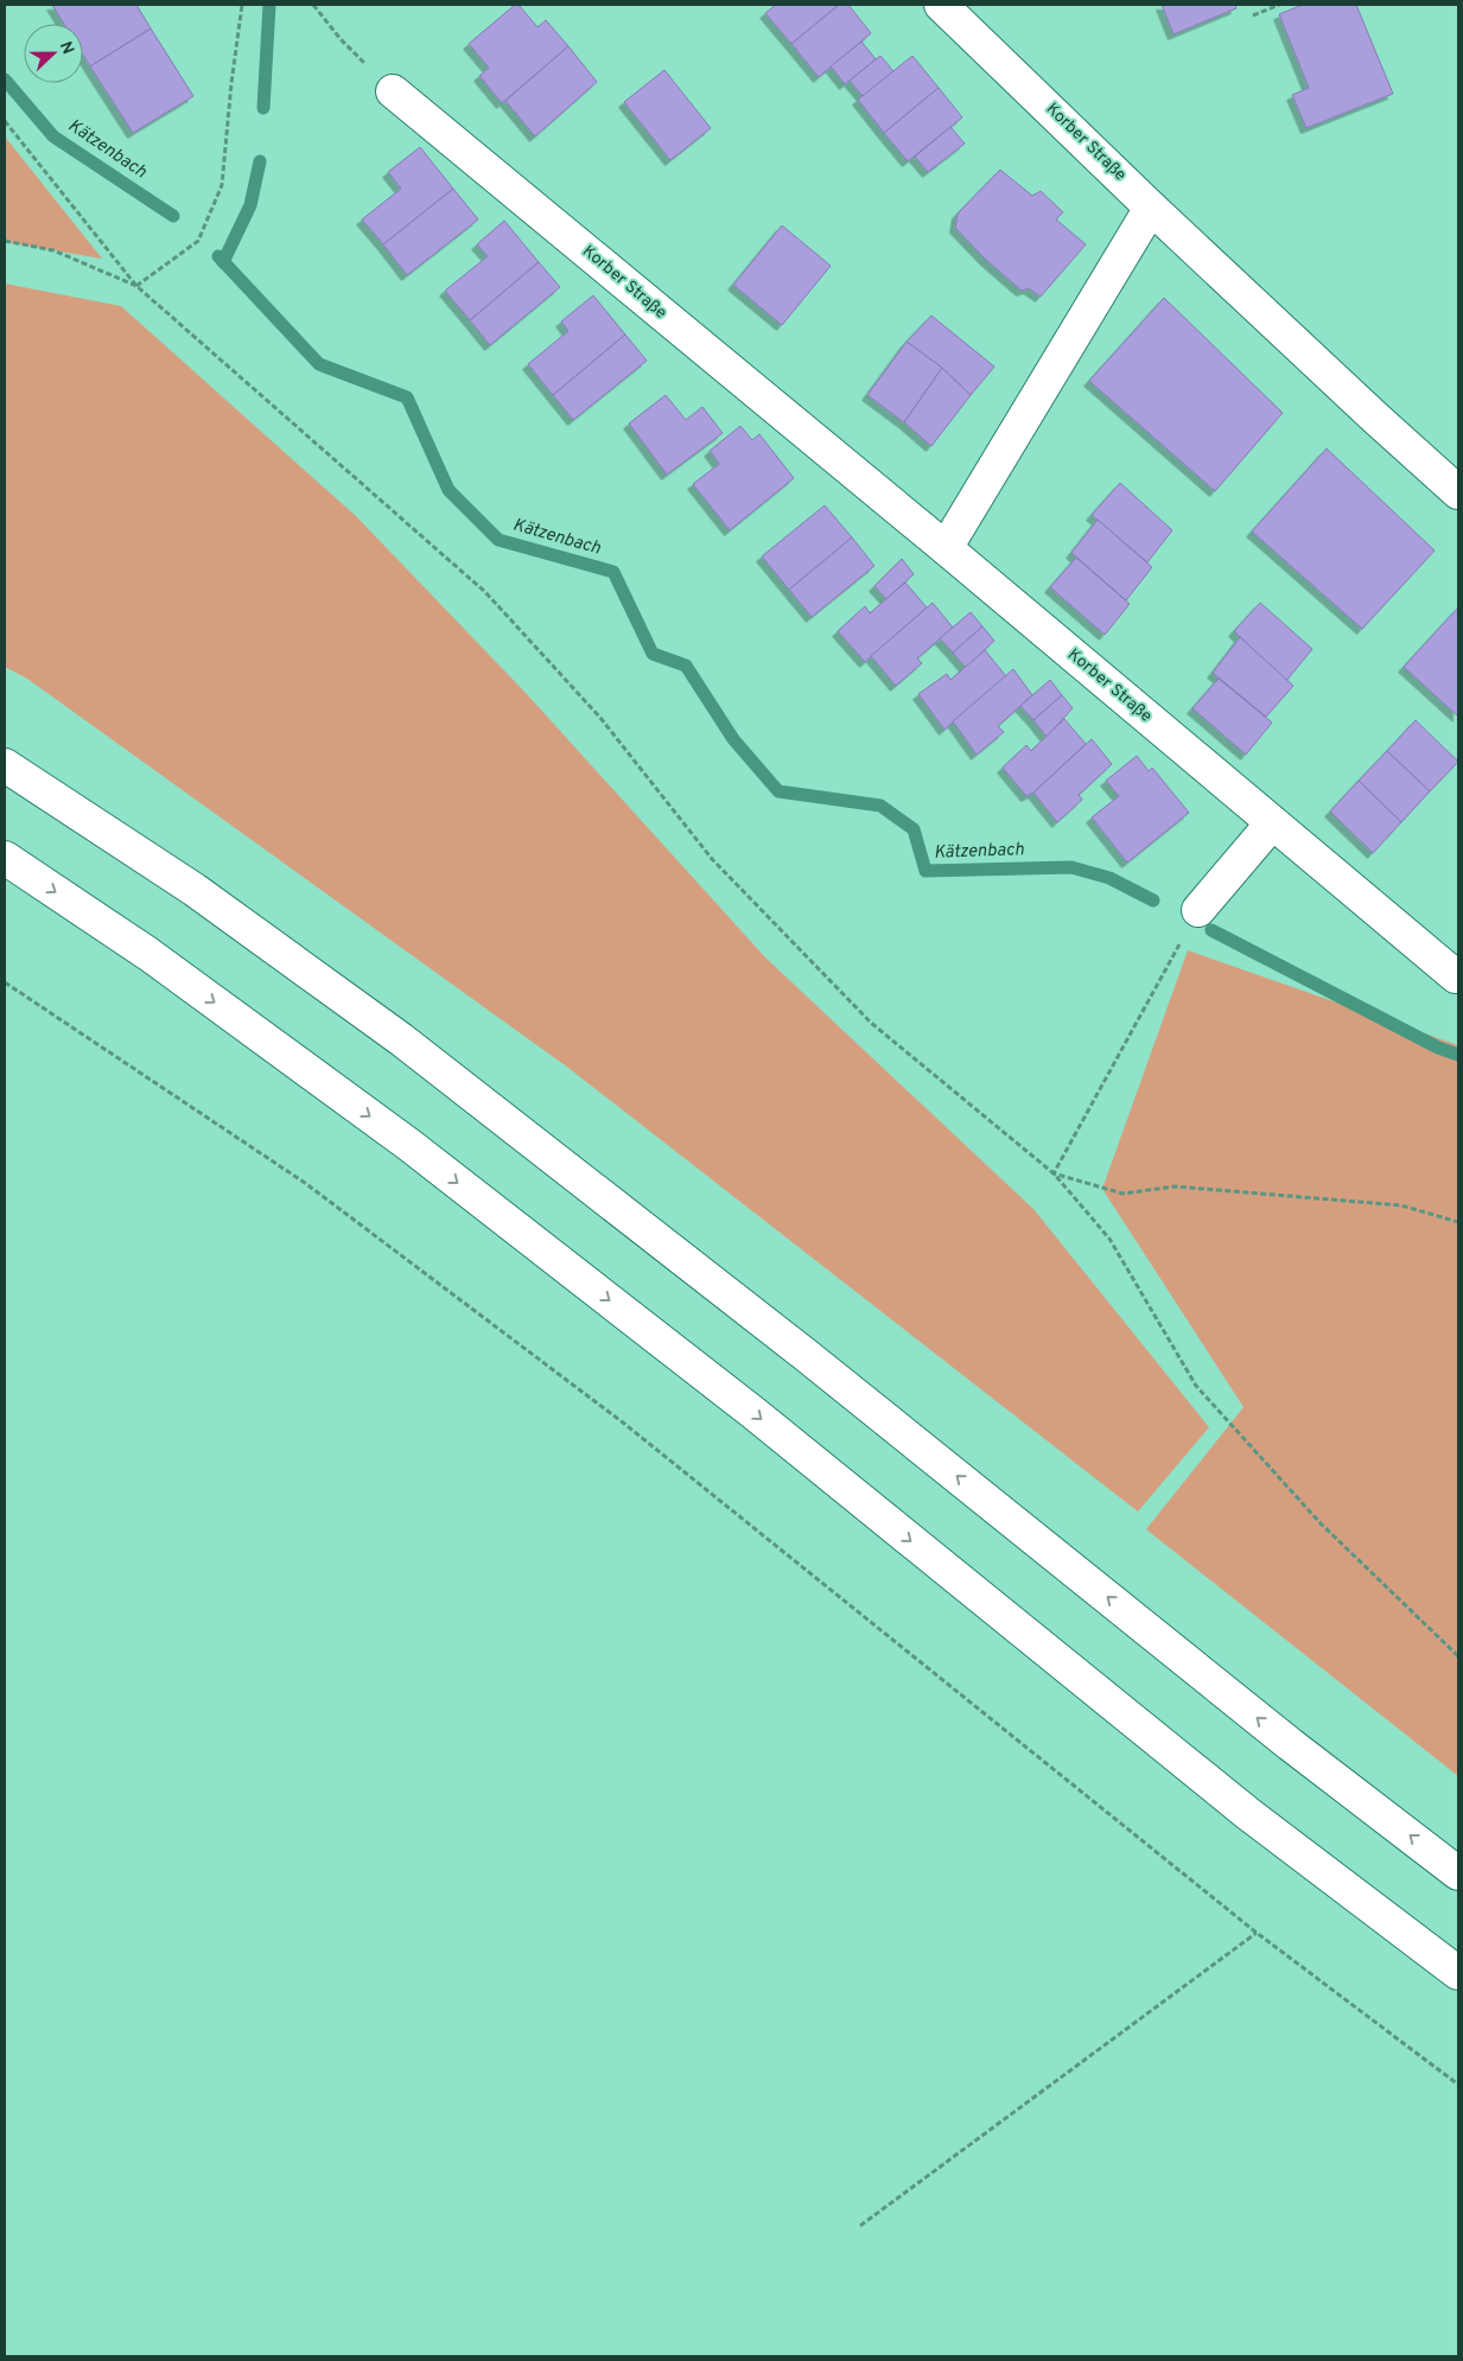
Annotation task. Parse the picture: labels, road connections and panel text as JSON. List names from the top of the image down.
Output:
{
  "streets": {
    "main road": ["Korber Straße"]
  },
  "water": ["Kätzenbach"],
  "north": "right"
}
